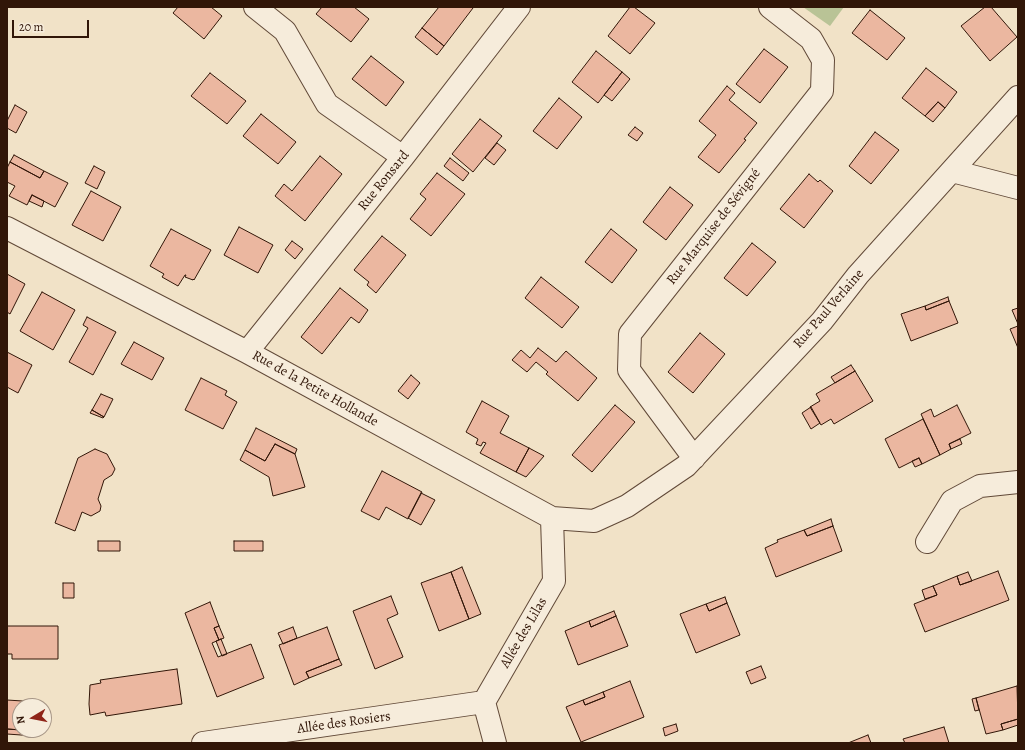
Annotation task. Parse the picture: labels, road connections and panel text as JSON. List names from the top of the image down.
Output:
{
  "streets": {
    "street": [
      "Rue Ronsard",
      "Rue Marquise de Sévigné",
      "Rue Paul Verlaine",
      "Rue de la Petite Hollande",
      "Allée des Lilas",
      "Allée des Rosiers"
    ]
  },
  "crossings": [
    ["Rue Ronsard", "Rue de la Petite Hollande"],
    ["Rue Marquise de Sévigné", "Rue Paul Verlaine"],
    ["Rue Paul Verlaine", "Rue de la Petite Hollande"],
    ["Rue de la Petite Hollande", "Allée des Lilas"],
    ["Allée des Lilas", "Allée des Rosiers"]
  ],
  "scale_bar": "20 m",
  "north": "left"
}
